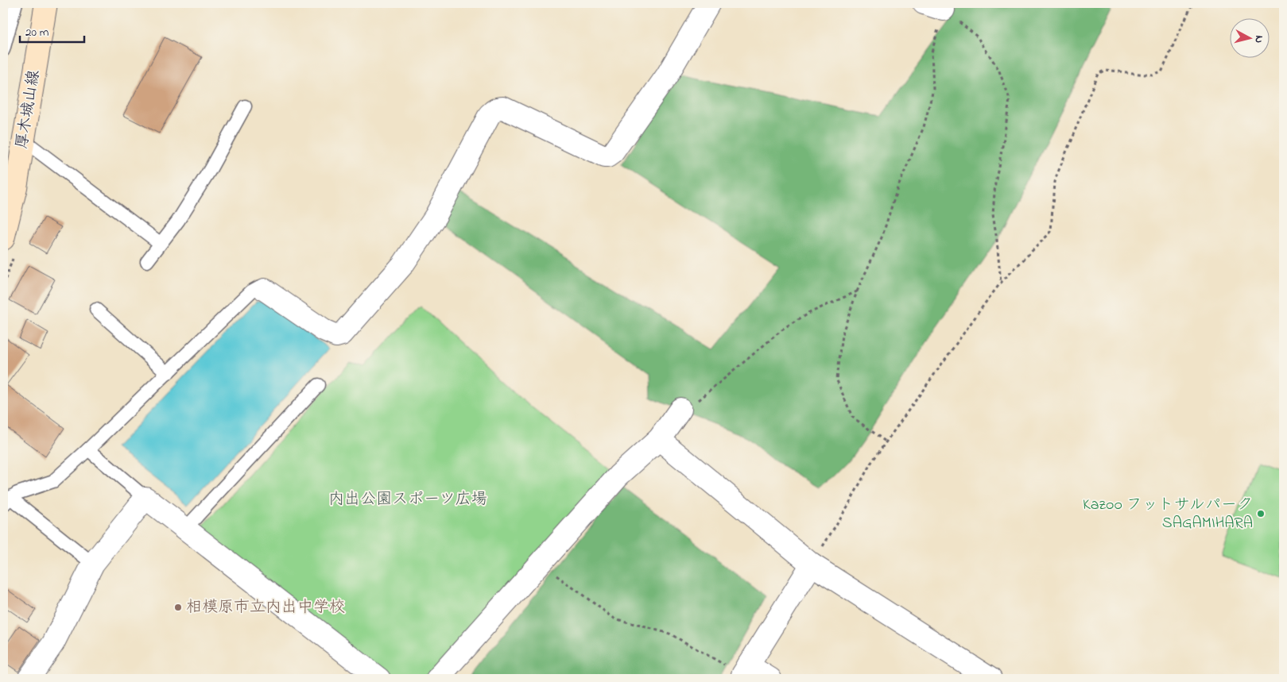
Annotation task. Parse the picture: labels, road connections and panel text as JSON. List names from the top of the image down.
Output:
{
  "streets": {
    "main road": ["厚木城山線"]
  },
  "parks": ["内出公園スポーツ広場"],
  "places": ["Kazoo フットサルパーク SAGAMIHARA", "相模原市立内出中学校"],
  "scale_bar": "20 m",
  "north": "right"
}
